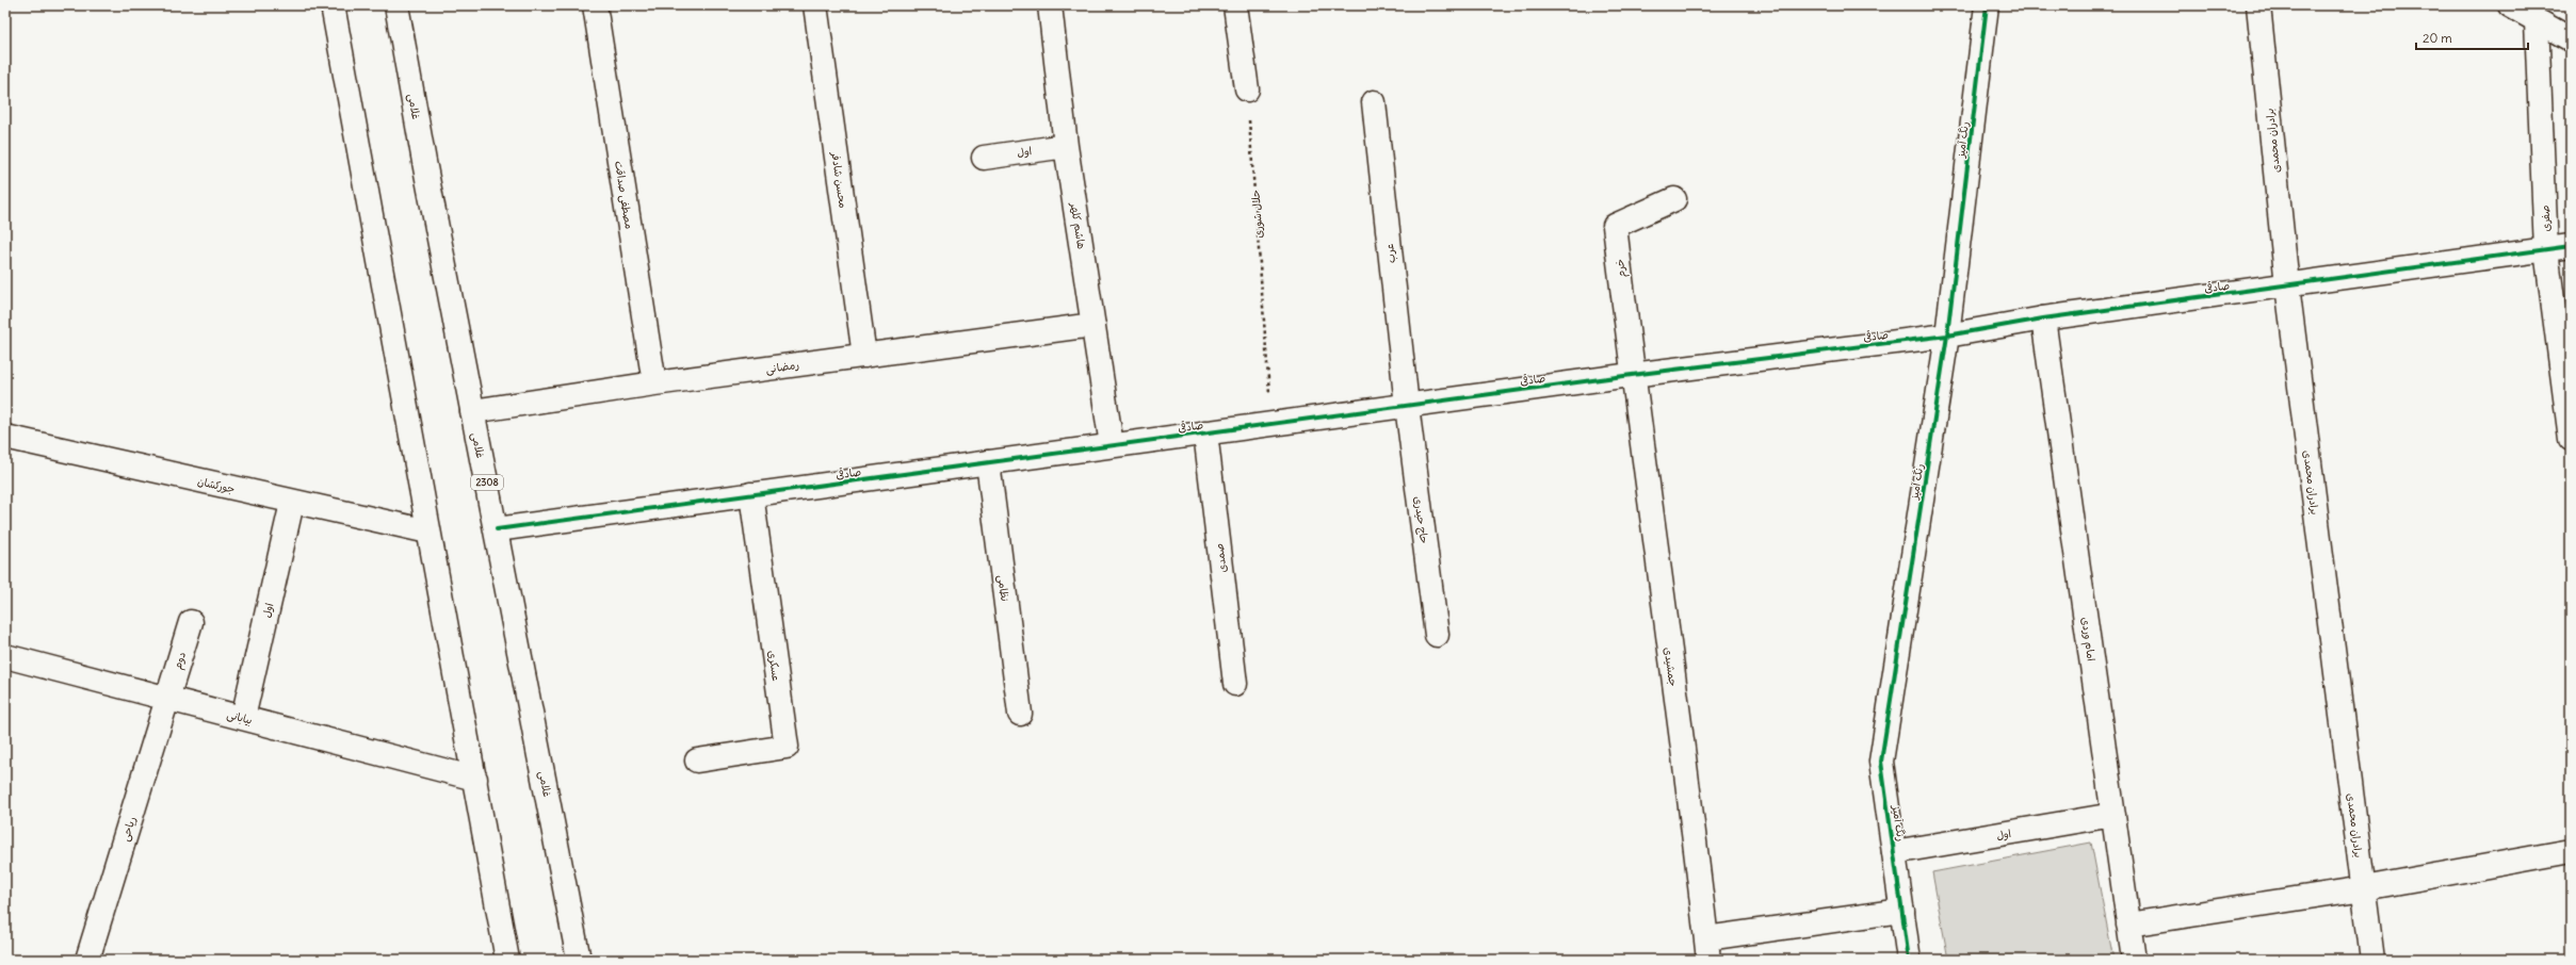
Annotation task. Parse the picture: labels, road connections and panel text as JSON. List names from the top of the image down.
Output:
{
  "streets": {
    "street": [
      "غلامی",
      "رنگ آمیز",
      "برادران محمدی",
      "اول",
      "محسن شادفر",
      "مصطفی صداقت",
      "صفری",
      "هاشم کلهر",
      "عرب",
      "خرم",
      "صادقی",
      "رمضانی",
      "2308",
      "جورکشان",
      "حاج حیدری",
      "صمدی",
      "نظامی",
      "امام وردی",
      "دوم",
      "عسکری",
      "جمشیدی",
      "بیابانی",
      "ریاحی"
    ],
    "path": ["حلال شوری"]
  },
  "crossings": [
    ["غلامی", "صادقی"],
    ["غلامی", "رمضانی"],
    ["رنگ آمیز", "اول"],
    ["رنگ آمیز", "صادقی"],
    ["برادران محمدی", "صادقی"],
    ["اول", "هاشم کلهر"],
    ["اول", "جورکشان"],
    ["اول", "امام وردی"],
    ["اول", "بیابانی"],
    ["محسن شادفر", "رمضانی"],
    ["مصطفی صداقت", "رمضانی"],
    ["حلال شوری", "صادقی"],
    ["صفری", "صادقی"],
    ["هاشم کلهر", "صادقی"],
    ["هاشم کلهر", "رمضانی"],
    ["عرب", "صادقی"],
    ["عرب", "حاج حیدری"],
    ["خرم", "صادقی"],
    ["خرم", "جمشیدی"],
    ["صادقی", "حاج حیدری"],
    ["صادقی", "صمدی"],
    ["صادقی", "نظامی"],
    ["صادقی", "امام وردی"],
    ["صادقی", "عسکری"],
    ["صادقی", "جمشیدی"],
    ["دوم", "بیابانی"],
    ["دوم", "ریاحی"],
    ["بیابانی", "ریاحی"]
  ],
  "scale_bar": "20 m"
}
